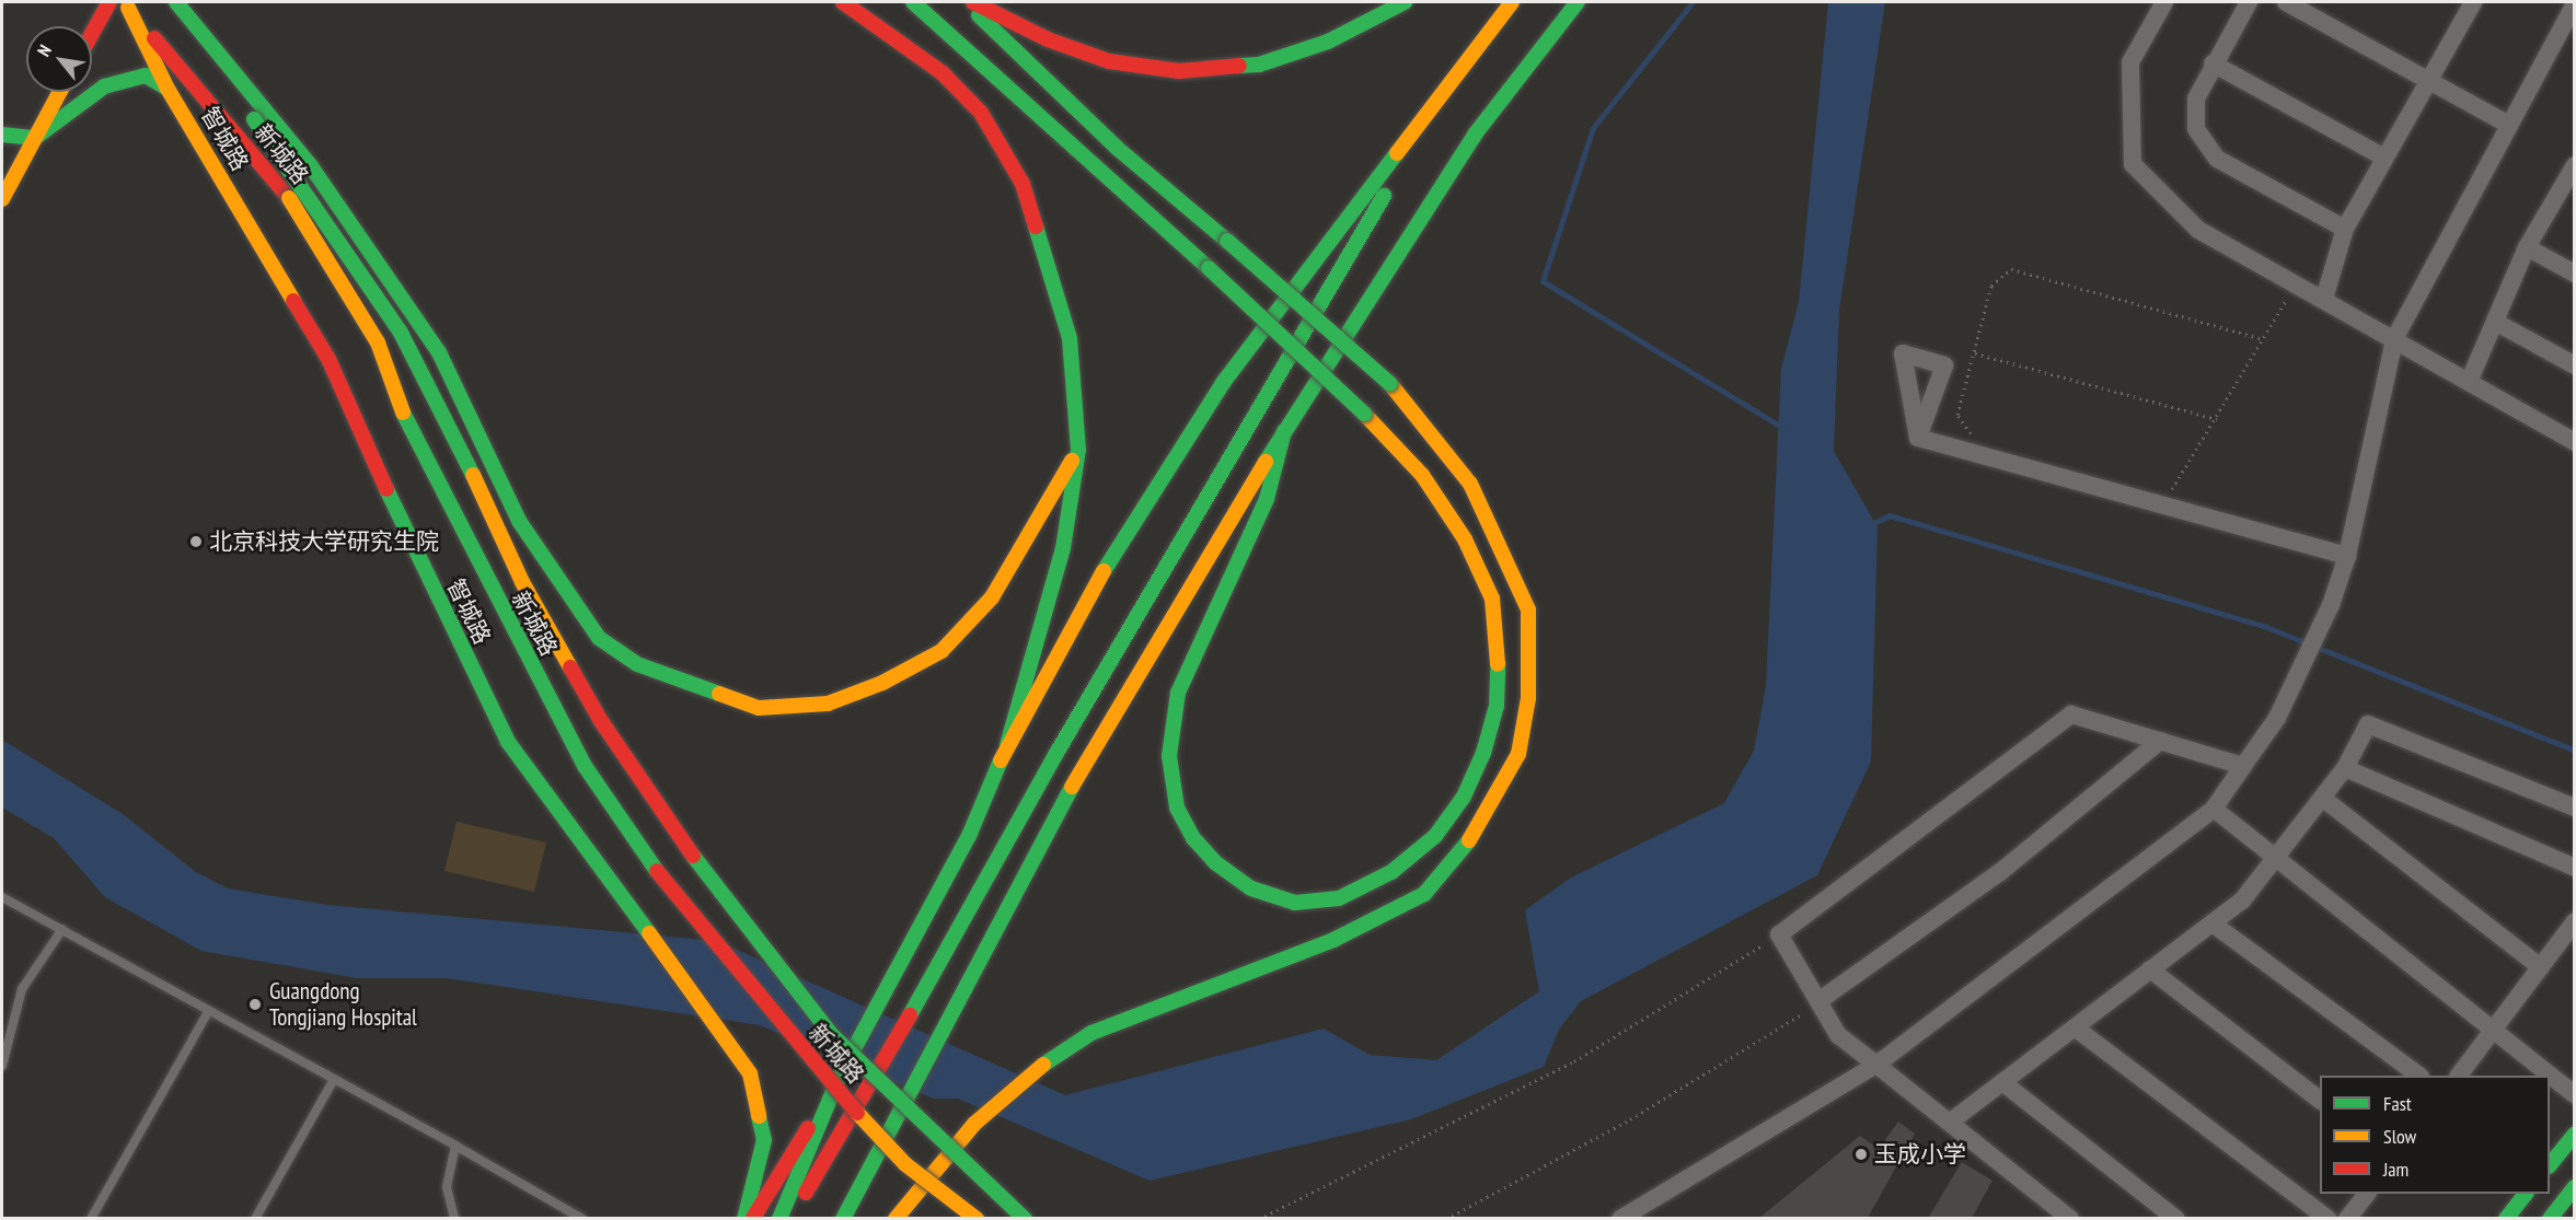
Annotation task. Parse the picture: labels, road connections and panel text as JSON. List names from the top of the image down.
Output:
{
  "streets": {
    "main road": ["智城路", "新城路"]
  },
  "crossings": [
    ["智城路", "新城路"]
  ],
  "places": ["北京科技大学研究生院", "Guangdong Tongjiang Hospital", "玉成小学"],
  "legend": ["Fast", "Slow", "Jam"],
  "north": "top left"
}
